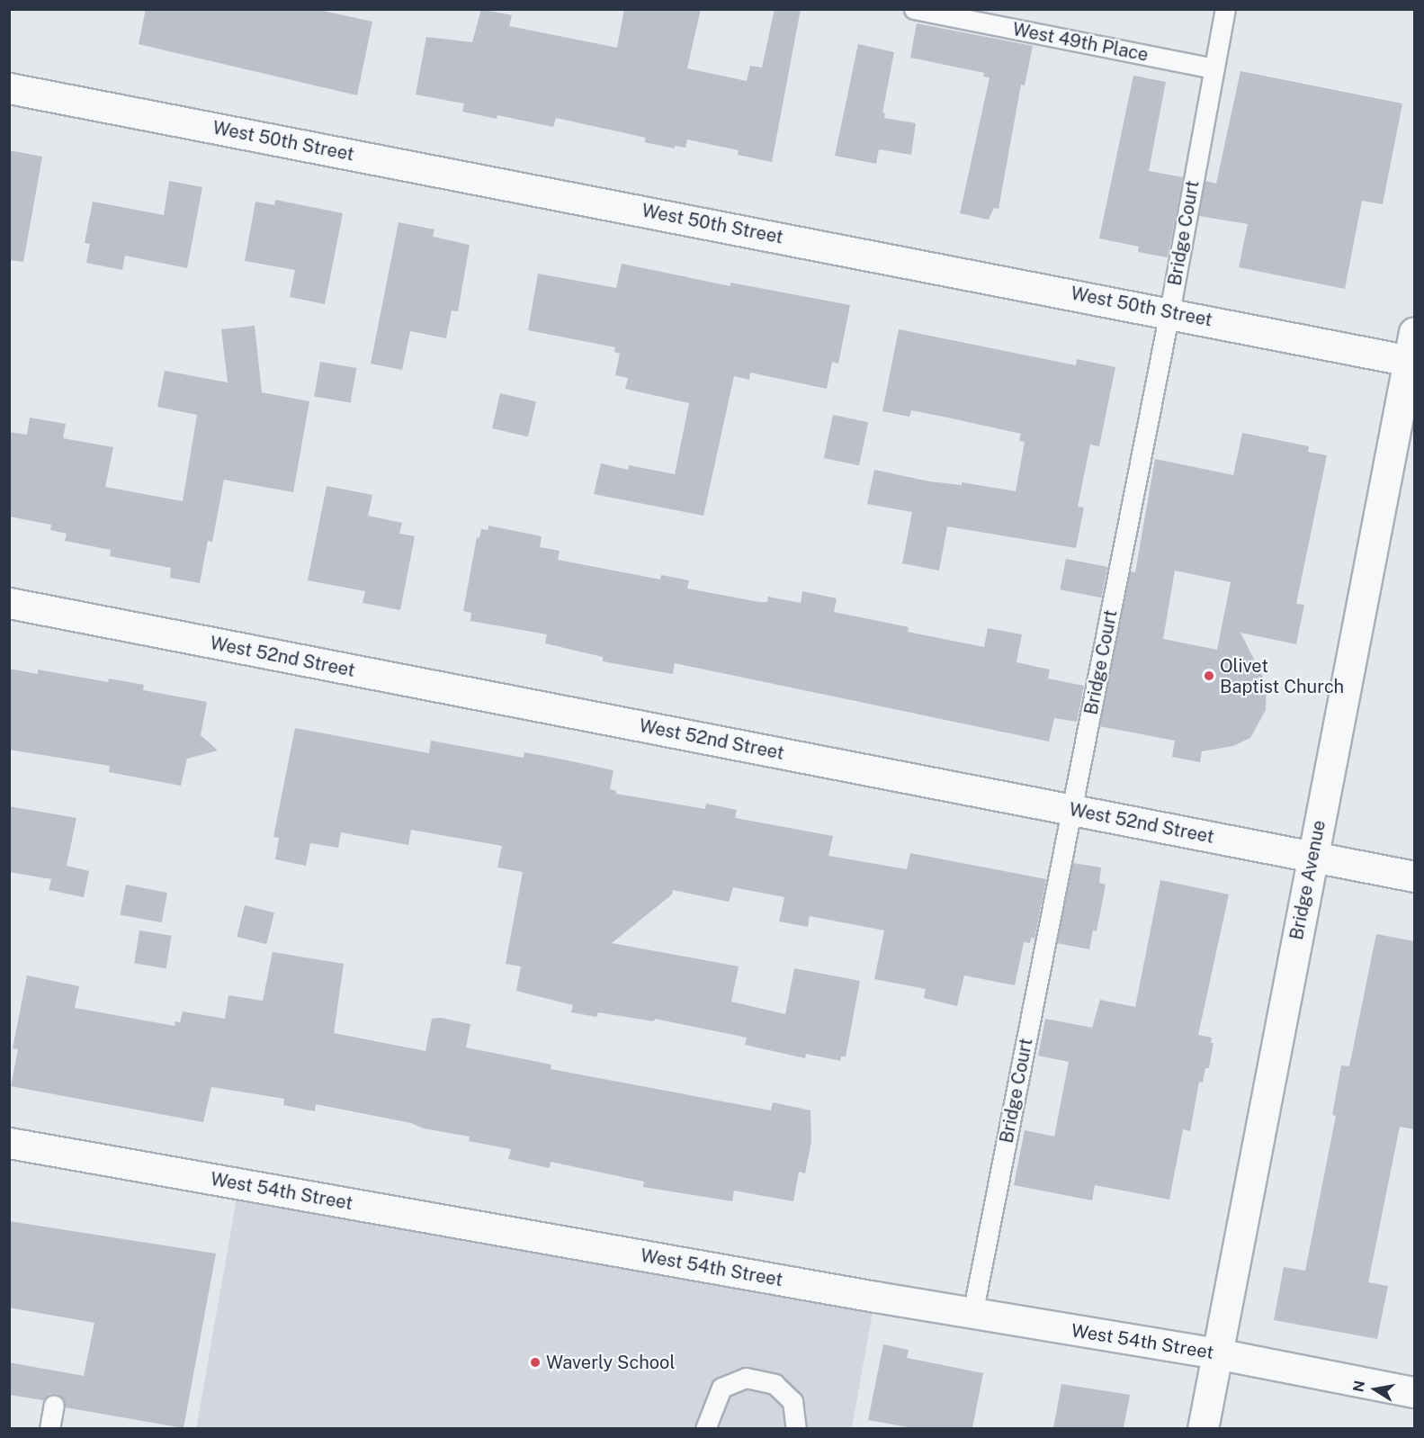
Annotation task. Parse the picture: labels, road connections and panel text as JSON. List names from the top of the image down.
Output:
{
  "streets": {
    "street": [
      "West 50th Street",
      "West 52nd Street",
      "Bridge Avenue",
      "West 54th Street"
    ],
    "lane": ["West 49th Place", "Bridge Court"]
  },
  "crossings": [
    ["West 49th Place", "Bridge Court"],
    ["West 50th Street", "Bridge Court"],
    ["West 50th Street", "Bridge Avenue"],
    ["Bridge Court", "West 52nd Street"],
    ["Bridge Court", "West 54th Street"],
    ["West 52nd Street", "Bridge Avenue"],
    ["Bridge Avenue", "West 54th Street"]
  ],
  "places": ["Olivet Baptist Church", "Waverly School"],
  "north": "left"
}
